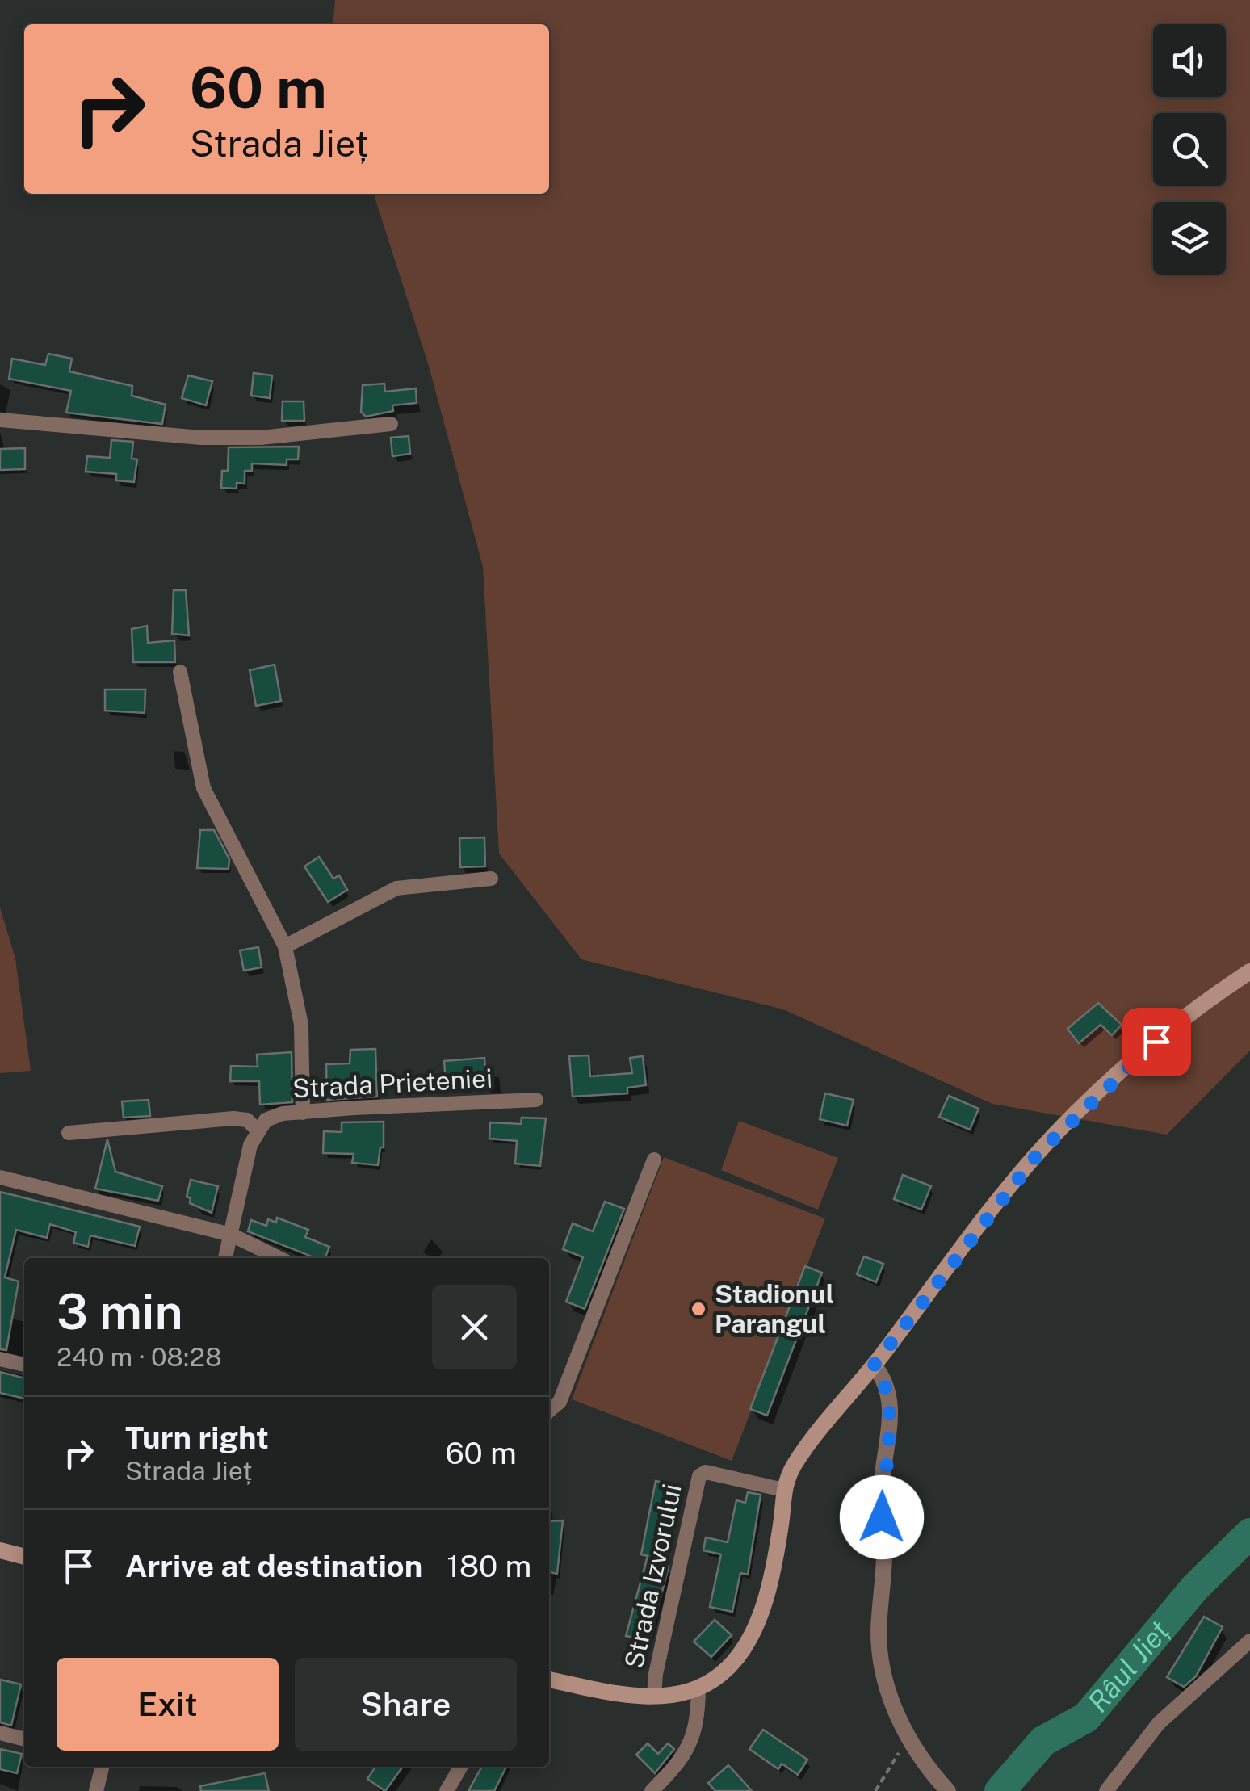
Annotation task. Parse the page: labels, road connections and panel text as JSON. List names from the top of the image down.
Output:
{
  "streets": {
    "main road": ["Strada Izvorului"],
    "street": ["Strada Prieteniei"]
  },
  "water": ["Râul Jieț"],
  "places": ["Stadionul Parangul"],
  "page": {
    "turn": ["60 m", "Strada Jieț"],
    "heading": ["3 min", "240 m · 08:28"],
    "list": [
      {
        "name": "Turn right",
        "note": "Strada Jieț",
        "value": "60 m"
      },
      {
        "name": "Arrive at destination",
        "value": "180 m"
      }
    ],
    "buttons": ["Exit", "Share"]
  }
}
